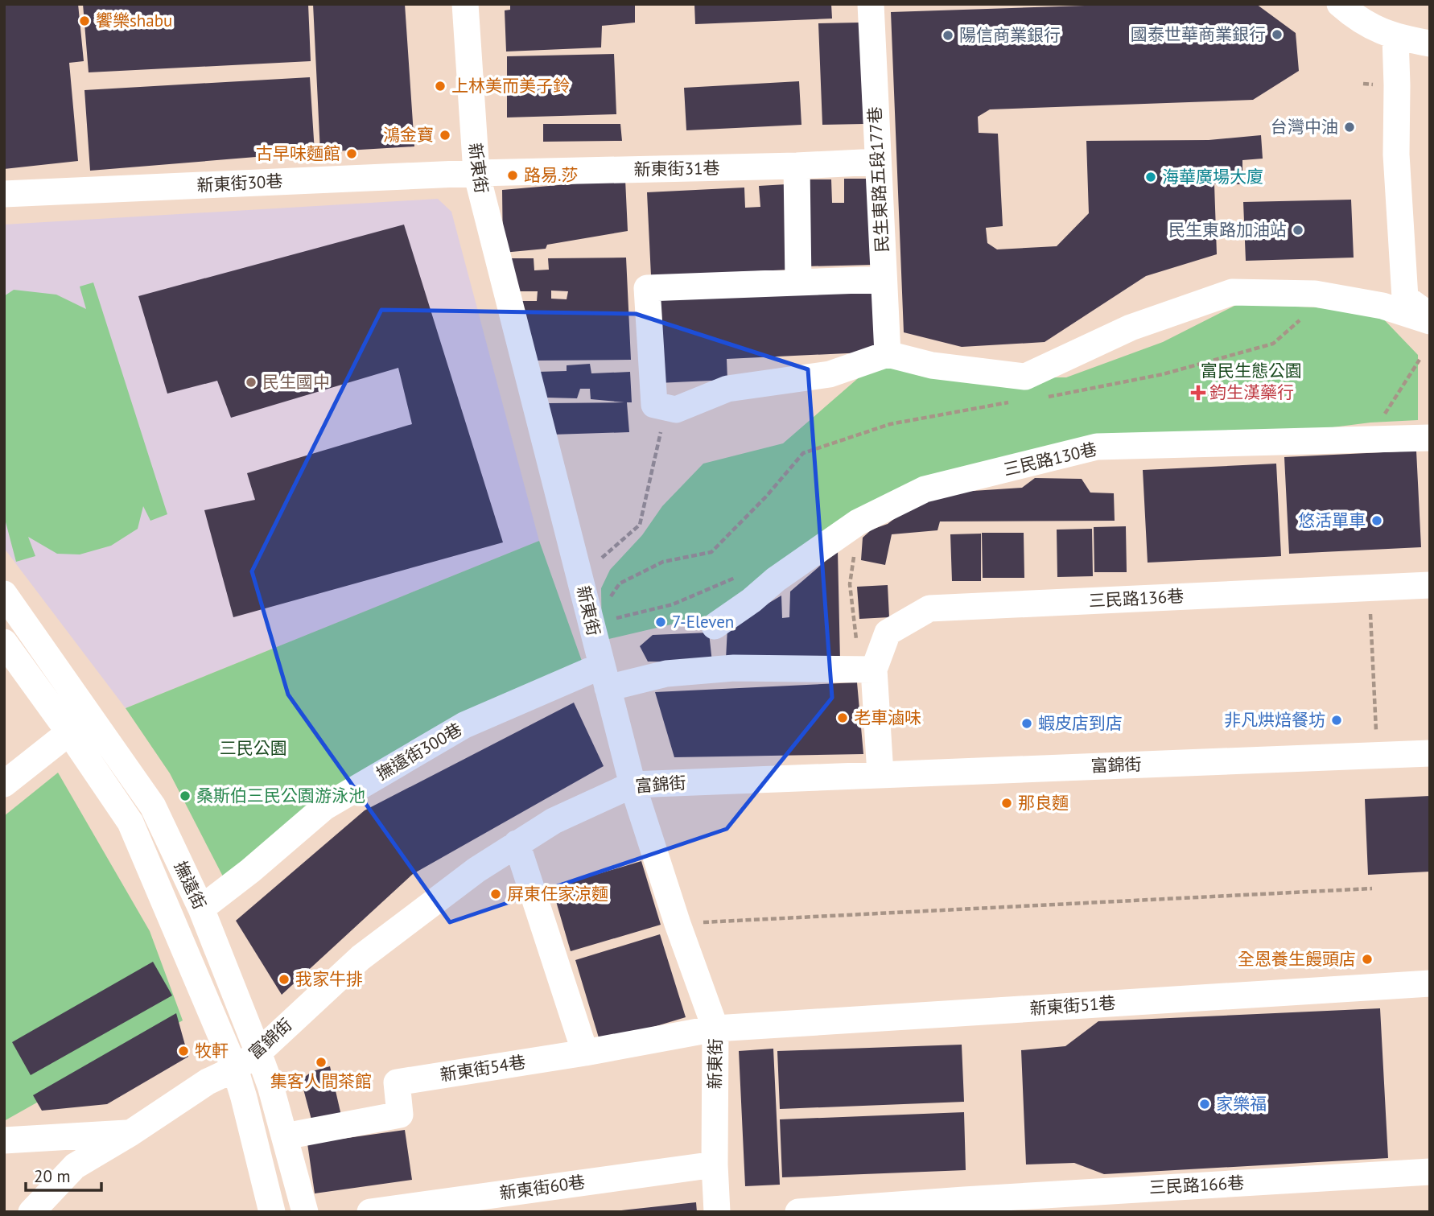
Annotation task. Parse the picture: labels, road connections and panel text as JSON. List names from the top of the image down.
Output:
{
  "streets": {
    "street": [
      "新東街",
      "新東街31巷",
      "民生東路五段177巷",
      "新東街30巷",
      "三民路130巷",
      "三民路136巷",
      "撫遠街300巷",
      "富錦街",
      "撫遠街",
      "新東街51巷",
      "新東街54巷",
      "三民路166巷",
      "新東街60巷"
    ]
  },
  "crossings": [
    ["新東街", "新東街31巷"],
    ["新東街", "新東街30巷"],
    ["新東街", "撫遠街300巷"],
    ["新東街", "富錦街"],
    ["新東街", "新東街51巷"],
    ["新東街", "新東街54巷"],
    ["新東街", "新東街60巷"],
    ["新東街31巷", "民生東路五段177巷"],
    ["新東街31巷", "新東街30巷"],
    ["三民路136巷", "撫遠街300巷"],
    ["撫遠街300巷", "撫遠街"],
    ["富錦街", "撫遠街"],
    ["撫遠街", "新東街54巷"],
    ["新東街51巷", "新東街54巷"]
  ],
  "parks": ["富民生態公園", "三民公園"],
  "places": {
    "other": [
      "饗樂shabu",
      "國泰世華商業銀行",
      "陽信商業銀行",
      "上林美而美子鈴",
      "台灣中油",
      "鴻金寶",
      "古早味麵館",
      "路易.莎",
      "海華廣場大廈",
      "民生東路加油站",
      "民生國中",
      "悠活單車",
      "7-Eleven",
      "老車滷味",
      "非凡烘焙餐坊",
      "蝦皮店到店",
      "桑斯伯三民公園游泳池",
      "那良麵",
      "屏東任家涼麵",
      "全恩養生饅頭店",
      "我家牛排",
      "牧軒",
      "集客人間茶館",
      "家樂福"
    ],
    "health": ["鈞生漢藥行"]
  },
  "scale_bar": "20 m"
}
